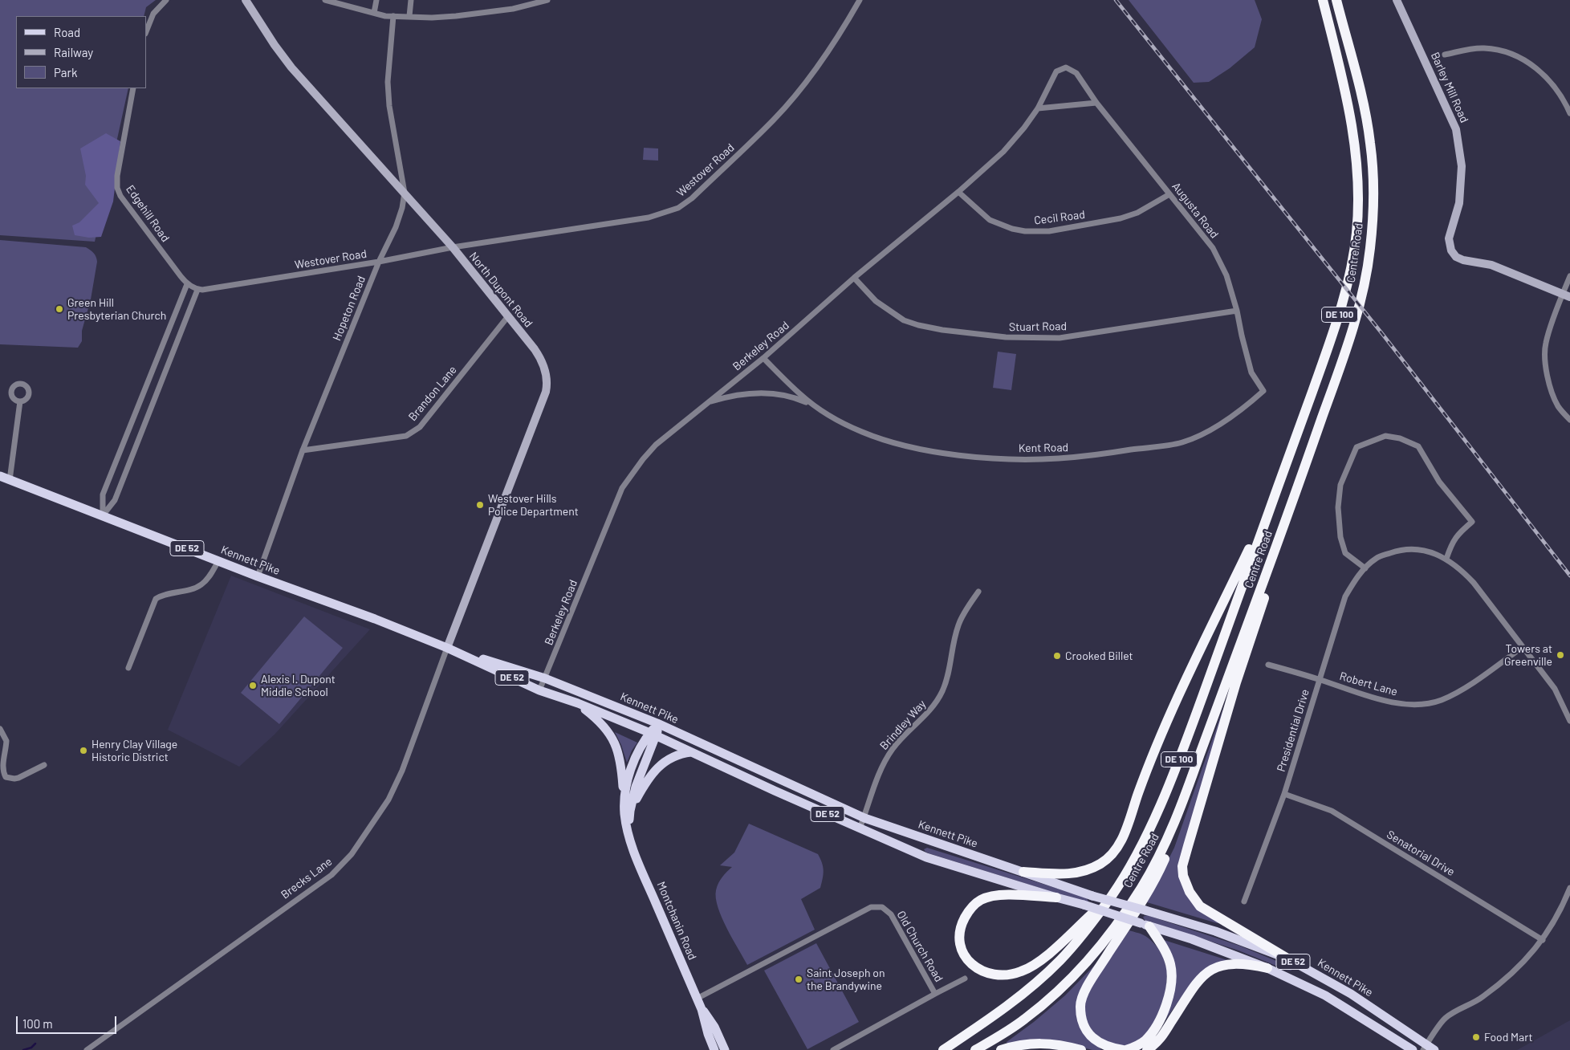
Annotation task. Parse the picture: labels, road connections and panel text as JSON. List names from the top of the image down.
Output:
{
  "streets": {
    "highway": ["Centre Road", "DE 100"],
    "main road": [
      "Barley Mill Road",
      "North Dupont Road",
      "DE 52",
      "Kennett Pike",
      "Montchanin Road"
    ],
    "street": [
      "Westover Road",
      "Augusta Road",
      "Edgehill Road",
      "Cecil Road",
      "Hopeton Road",
      "Stuart Road",
      "Berkeley Road",
      "Brandon Lane",
      "Kent Road",
      "Robert Lane",
      "Brindley Way",
      "Presidential Drive",
      "Senatorial Drive",
      "Brecks Lane",
      "Old Church Road"
    ]
  },
  "crossings": [
    ["Westover Road", "Edgehill Road"],
    ["Westover Road", "North Dupont Road"],
    ["Westover Road", "Hopeton Road"],
    ["Augusta Road", "Cecil Road"],
    ["Augusta Road", "Stuart Road"],
    ["Augusta Road", "Berkeley Road"],
    ["Augusta Road", "Kent Road"],
    ["Cecil Road", "Berkeley Road"],
    ["North Dupont Road", "Hopeton Road"],
    ["North Dupont Road", "Brandon Lane"],
    ["North Dupont Road", "Kennett Pike"],
    ["North Dupont Road", "Brecks Lane"],
    ["Hopeton Road", "Brandon Lane"],
    ["Hopeton Road", "Kennett Pike"],
    ["Stuart Road", "Berkeley Road"],
    ["Berkeley Road", "Kent Road"],
    ["Berkeley Road", "Kennett Pike"],
    ["Kennett Pike", "Brindley Way"],
    ["Kennett Pike", "Brecks Lane"],
    ["Kennett Pike", "Montchanin Road"],
    ["Robert Lane", "Presidential Drive"],
    ["Presidential Drive", "Senatorial Drive"],
    ["Montchanin Road", "Old Church Road"]
  ],
  "places": [
    "Green Hill Presbyterian Church",
    "Westover Hills Police Department",
    "Towers at Greenville",
    "Crooked Billet",
    "Alexis I. Dupont Middle School",
    "Henry Clay Village Historic District",
    "Saint Joseph on the Brandywine",
    "Food Mart"
  ],
  "legend": ["Road", "Railway", "Park"],
  "scale_bar": "100 m"
}
